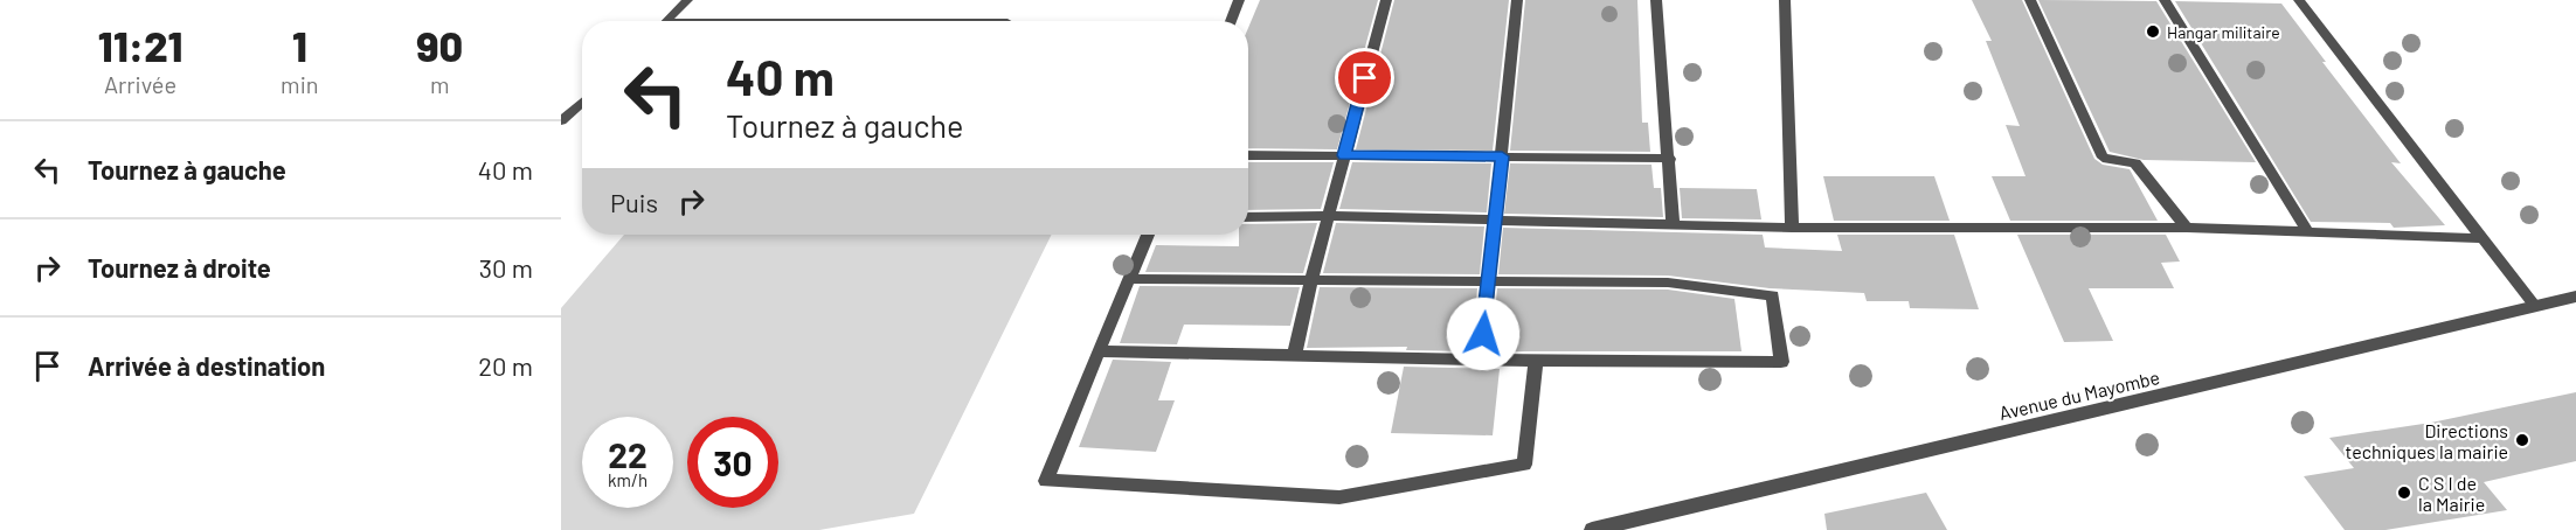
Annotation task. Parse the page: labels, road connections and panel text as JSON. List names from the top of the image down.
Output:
{
  "streets": {
    "street": ["Avenue du Mayombe"]
  },
  "places": ["Hangar militaire", "Directions techniques la mairie", "C S I de la Mairie"],
  "page": {
    "eta": [
      "11:21",
      "Arrivée",
      "1",
      "min",
      "90",
      "m"
    ],
    "turn": ["40 m", "Tournez à gauche"],
    "list": [
      {
        "name": "Tournez à gauche",
        "value": "40 m"
      },
      {
        "name": "Tournez à droite",
        "value": "30 m"
      },
      {
        "name": "Arrivée à destination",
        "value": "20 m"
      }
    ],
    "then": "Puis",
    "speed": "22 km/h",
    "limit": "30"
  }
}
